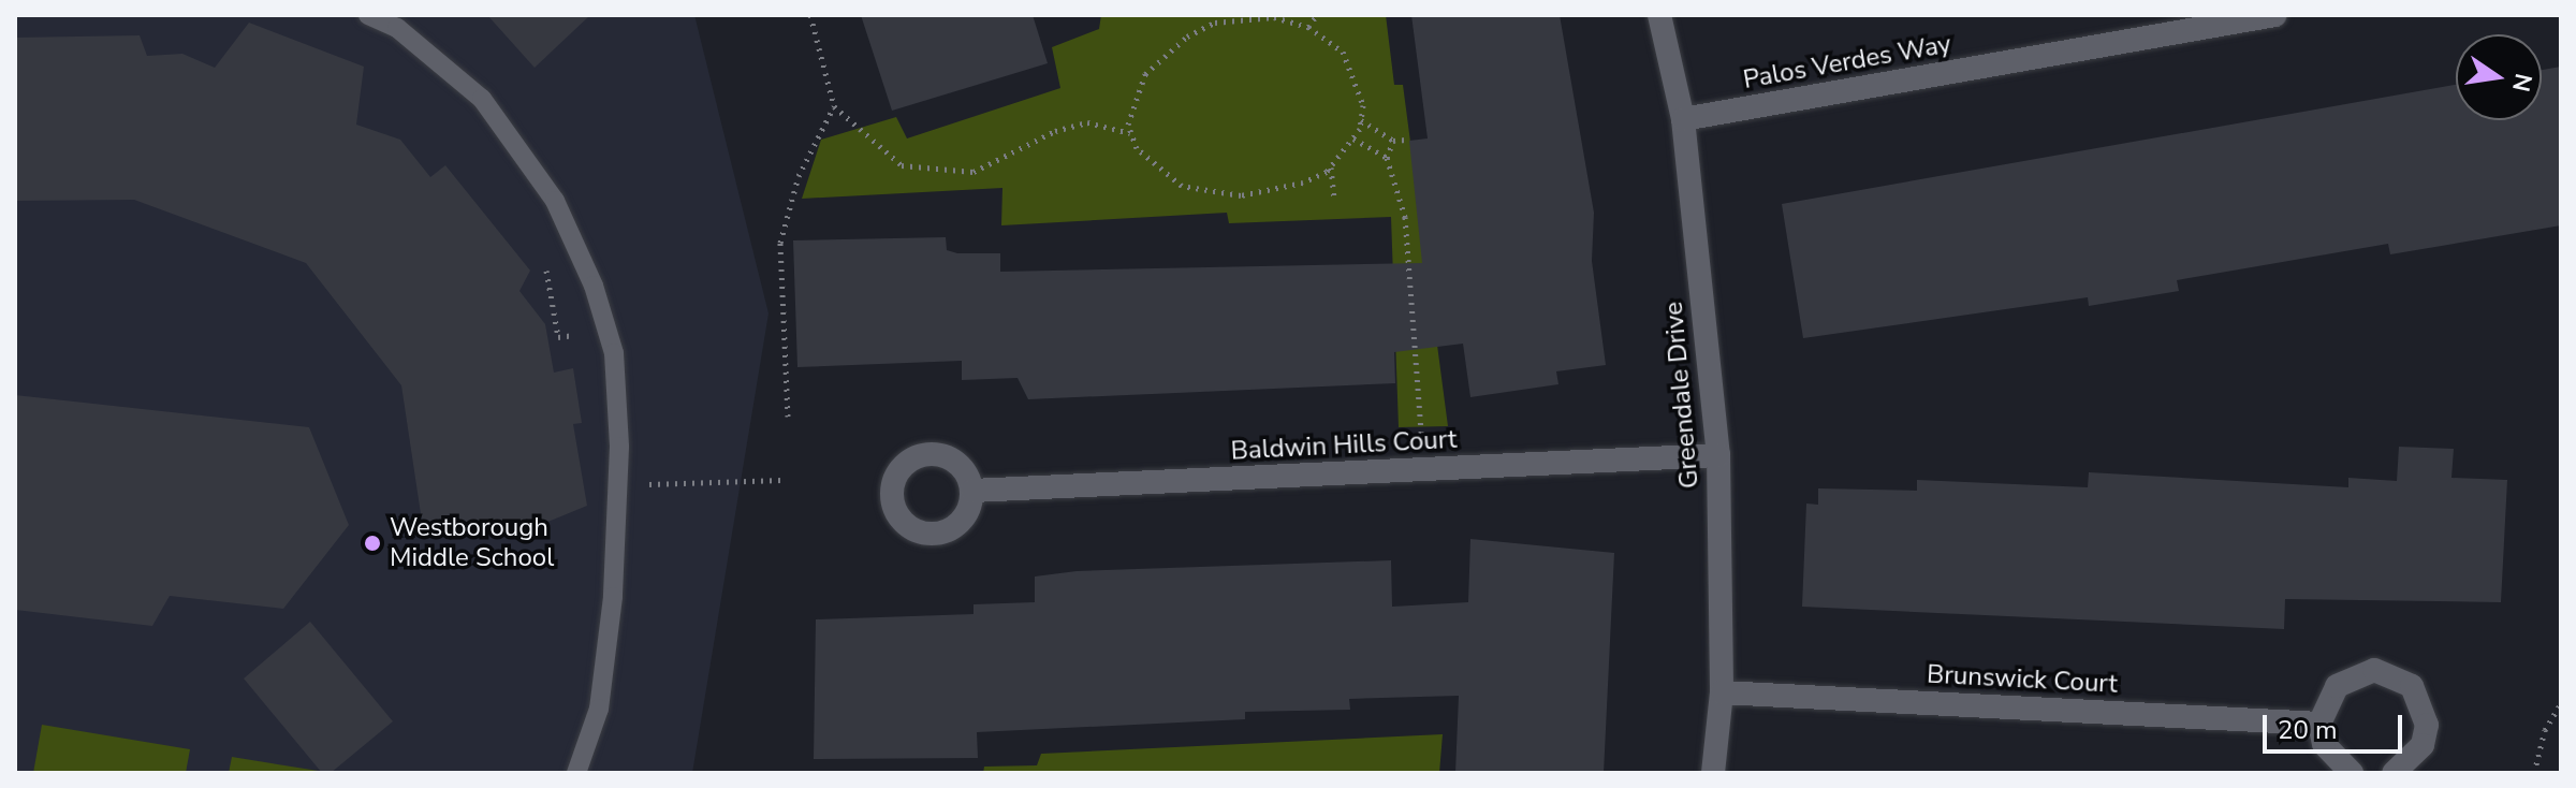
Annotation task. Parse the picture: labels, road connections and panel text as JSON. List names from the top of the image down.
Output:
{
  "streets": {
    "street": [
      "Palos Verdes Way",
      "Greendale Drive",
      "Baldwin Hills Court",
      "Brunswick Court"
    ]
  },
  "crossings": [
    ["Palos Verdes Way", "Greendale Drive"],
    ["Greendale Drive", "Baldwin Hills Court"],
    ["Greendale Drive", "Brunswick Court"]
  ],
  "places": ["Westborough Middle School"],
  "scale_bar": "20 m",
  "north": "right"
}
